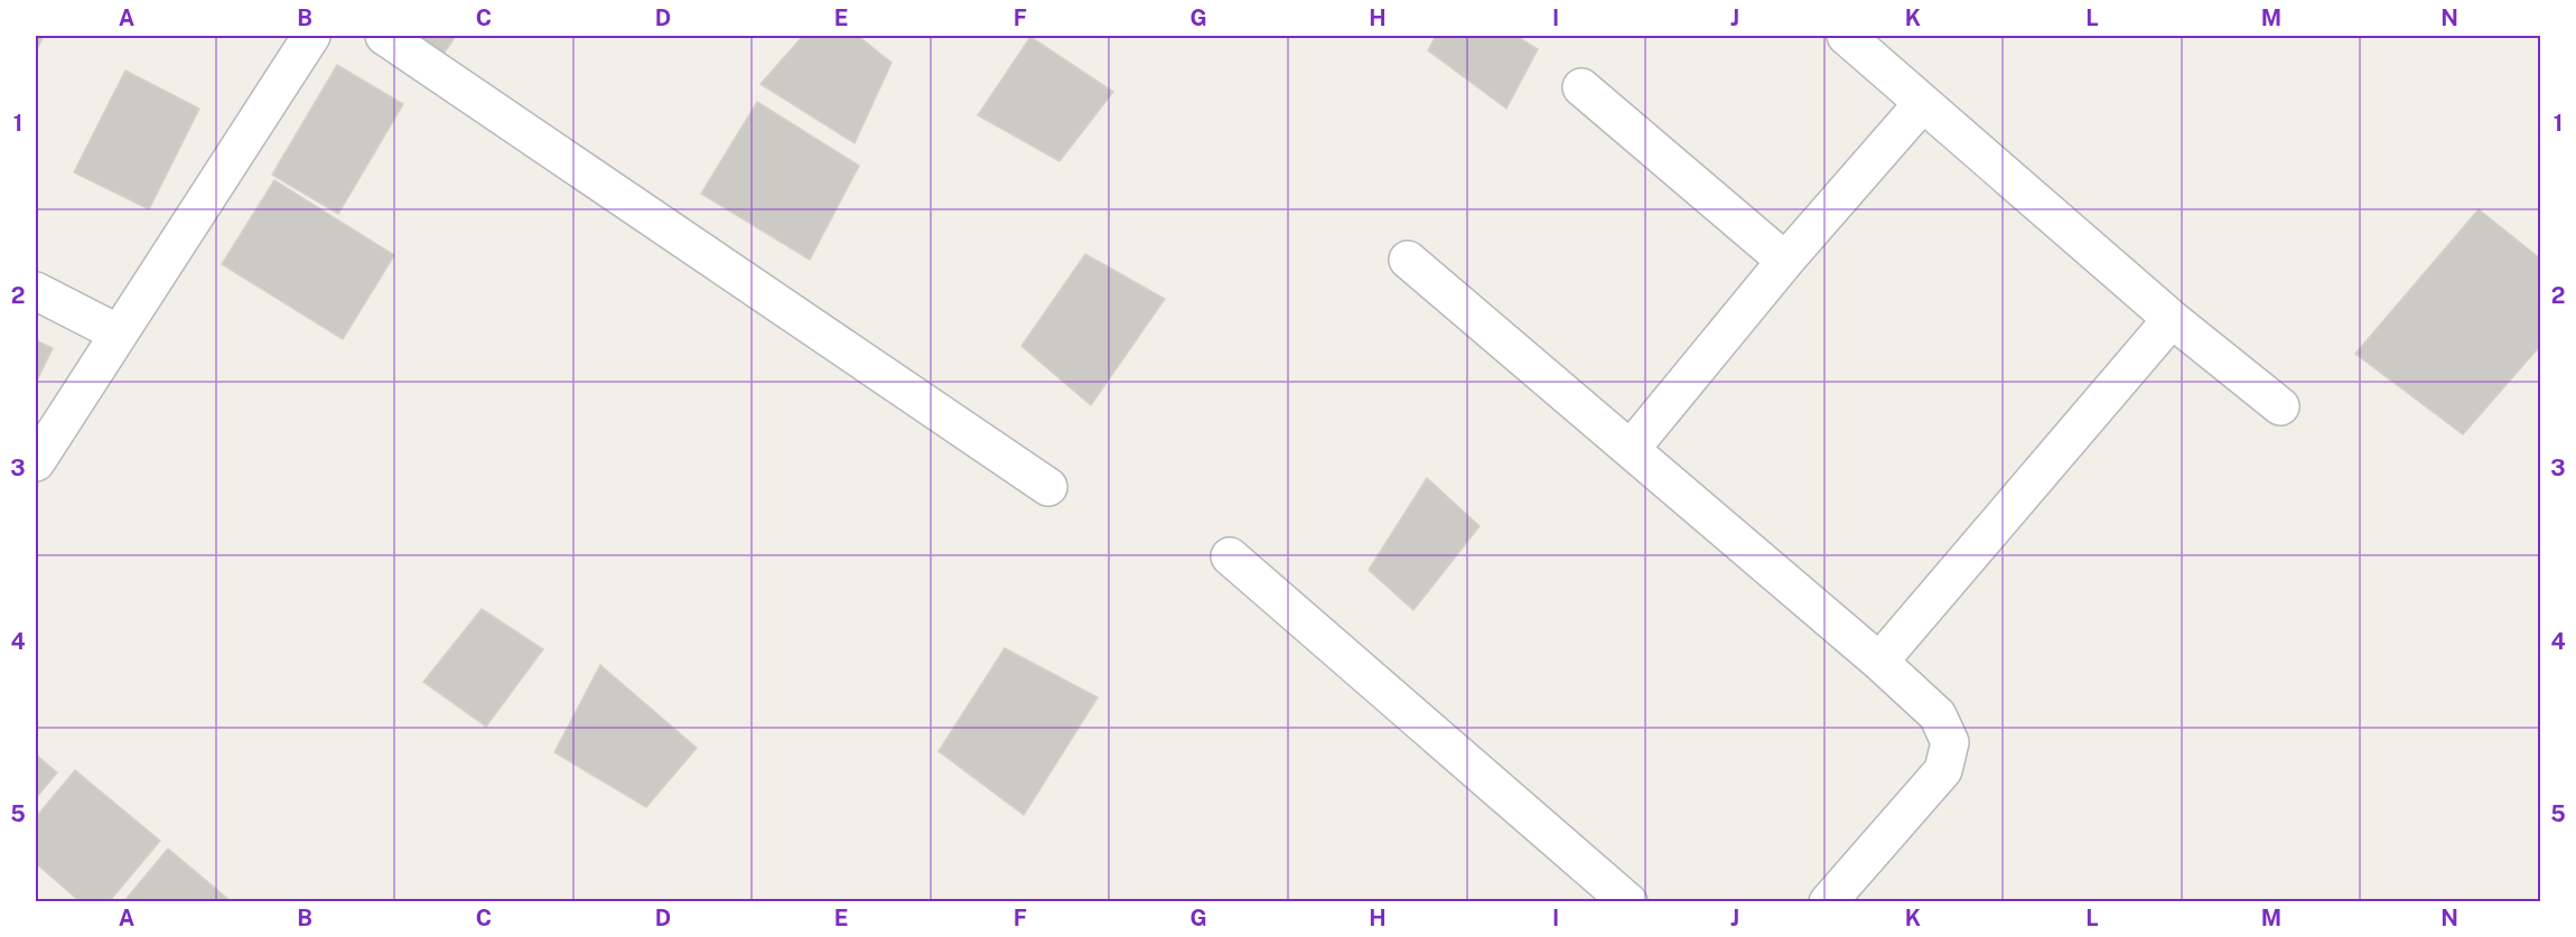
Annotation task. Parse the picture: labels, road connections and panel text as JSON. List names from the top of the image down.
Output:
{
  "grid": {
    "columns": [
      "A",
      "B",
      "C",
      "D",
      "E",
      "F",
      "G",
      "H",
      "I",
      "J",
      "K",
      "L",
      "M",
      "N"
    ],
    "rows": [
      "1",
      "2",
      "3",
      "4",
      "5"
    ]
  }
}
